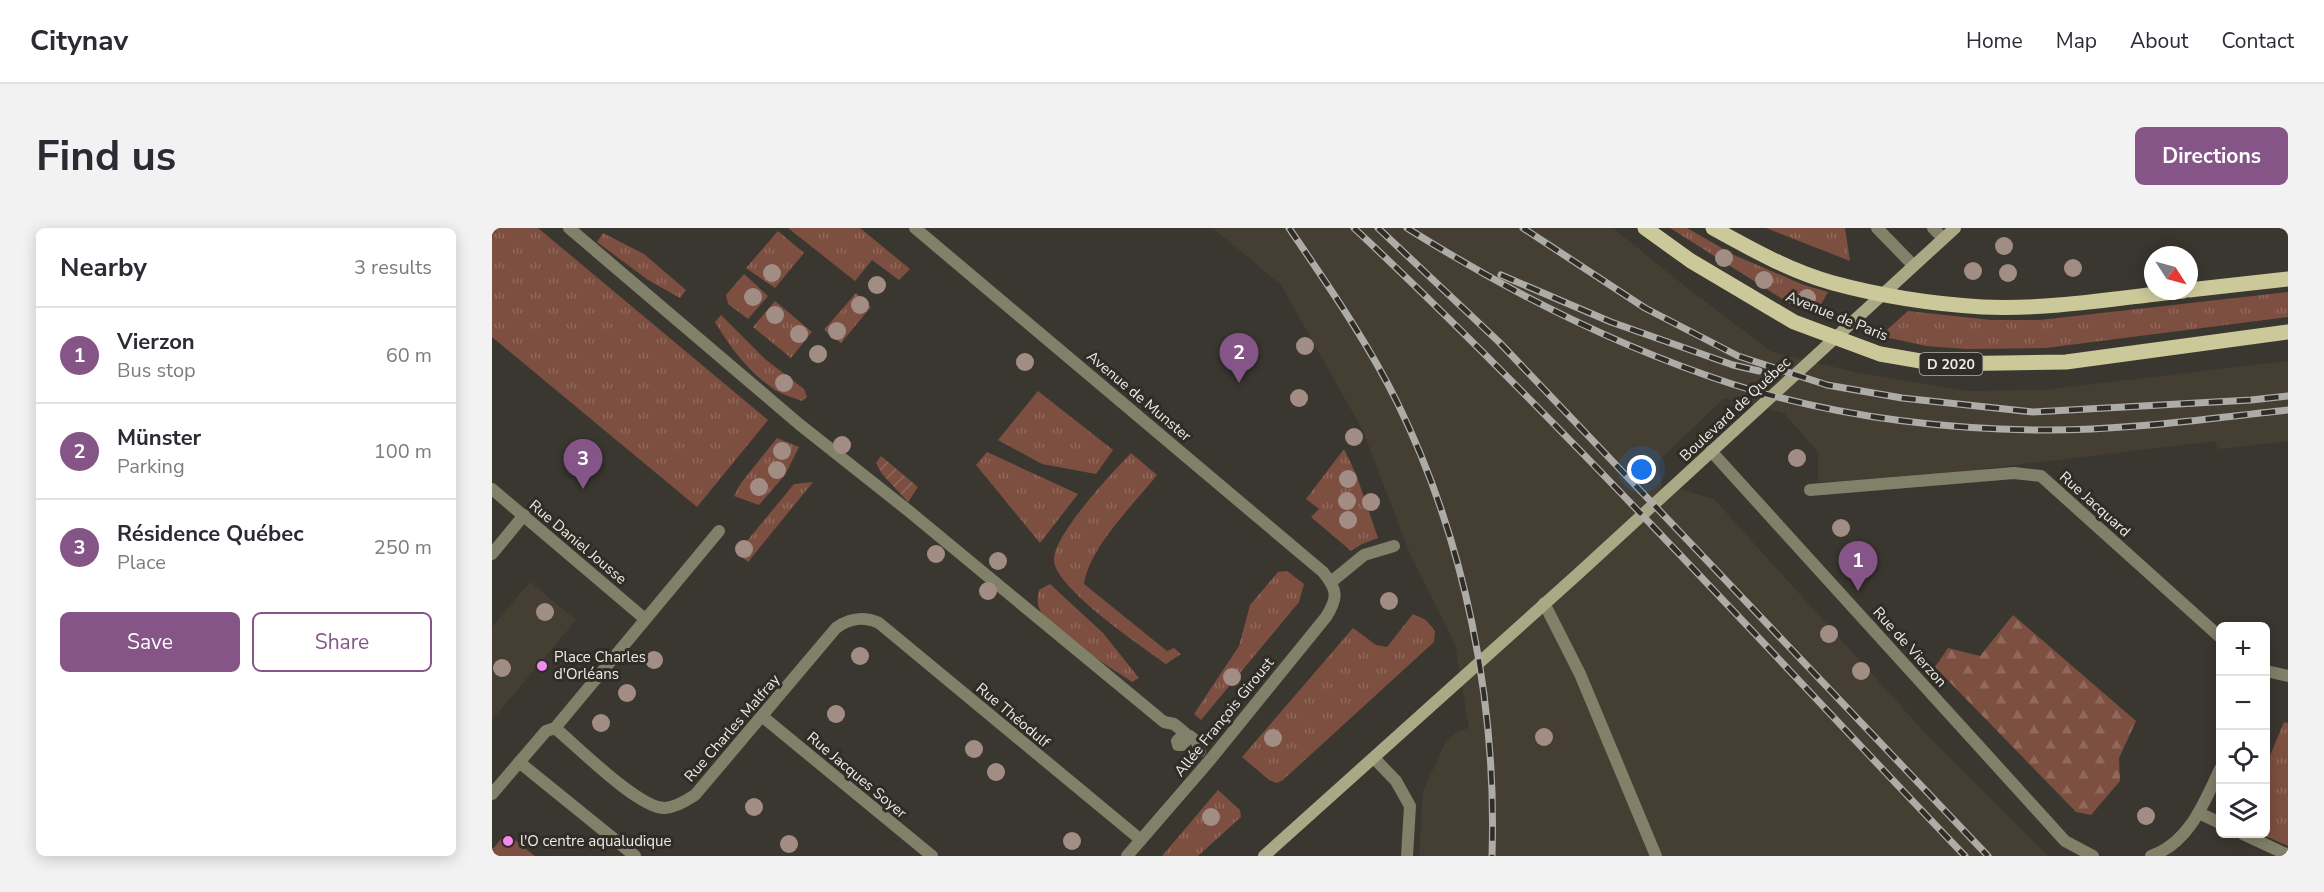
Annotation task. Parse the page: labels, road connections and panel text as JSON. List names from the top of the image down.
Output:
{
  "streets": {
    "main road": ["Avenue de Paris", "D 2020", "Boulevard de Québec"],
    "street": [
      "Avenue de Munster",
      "Rue Jacquard",
      "Rue Daniel Jousse",
      "Rue de Vierzon",
      "Rue Théodulf",
      "Allée François Giroust",
      "Rue Charles Malfray",
      "Rue Jacques Soyer"
    ]
  },
  "crossings": [
    ["Avenue de Munster", "Allée François Giroust"],
    ["Boulevard de Québec", "Rue de Vierzon"],
    ["Rue Théodulf", "Allée François Giroust"],
    ["Rue Théodulf", "Rue Charles Malfray"],
    ["Rue Charles Malfray", "Rue Jacques Soyer"]
  ],
  "places": ["Place Charles d'Orléans", "l'O centre aqualudique"],
  "north": "bottom right",
  "page": {
    "header": "Citynav",
    "nav": [
      "Home",
      "Map",
      "About",
      "Contact"
    ],
    "buttons": [
      "Directions",
      ["Save", "Share"]
    ],
    "title": "Find us",
    "heading": ["Nearby", "3 results"],
    "list": [
      {
        "mark": "1",
        "name": "Vierzon",
        "note": "Bus stop",
        "value": "60 m"
      },
      {
        "mark": "2",
        "name": "Münster",
        "note": "Parking",
        "value": "100 m"
      },
      {
        "mark": "3",
        "name": "Résidence Québec",
        "note": "Place",
        "value": "250 m"
      }
    ],
    "pins": ["2", "3", "1"],
    "map_buttons": ["+", "−"]
  }
}
